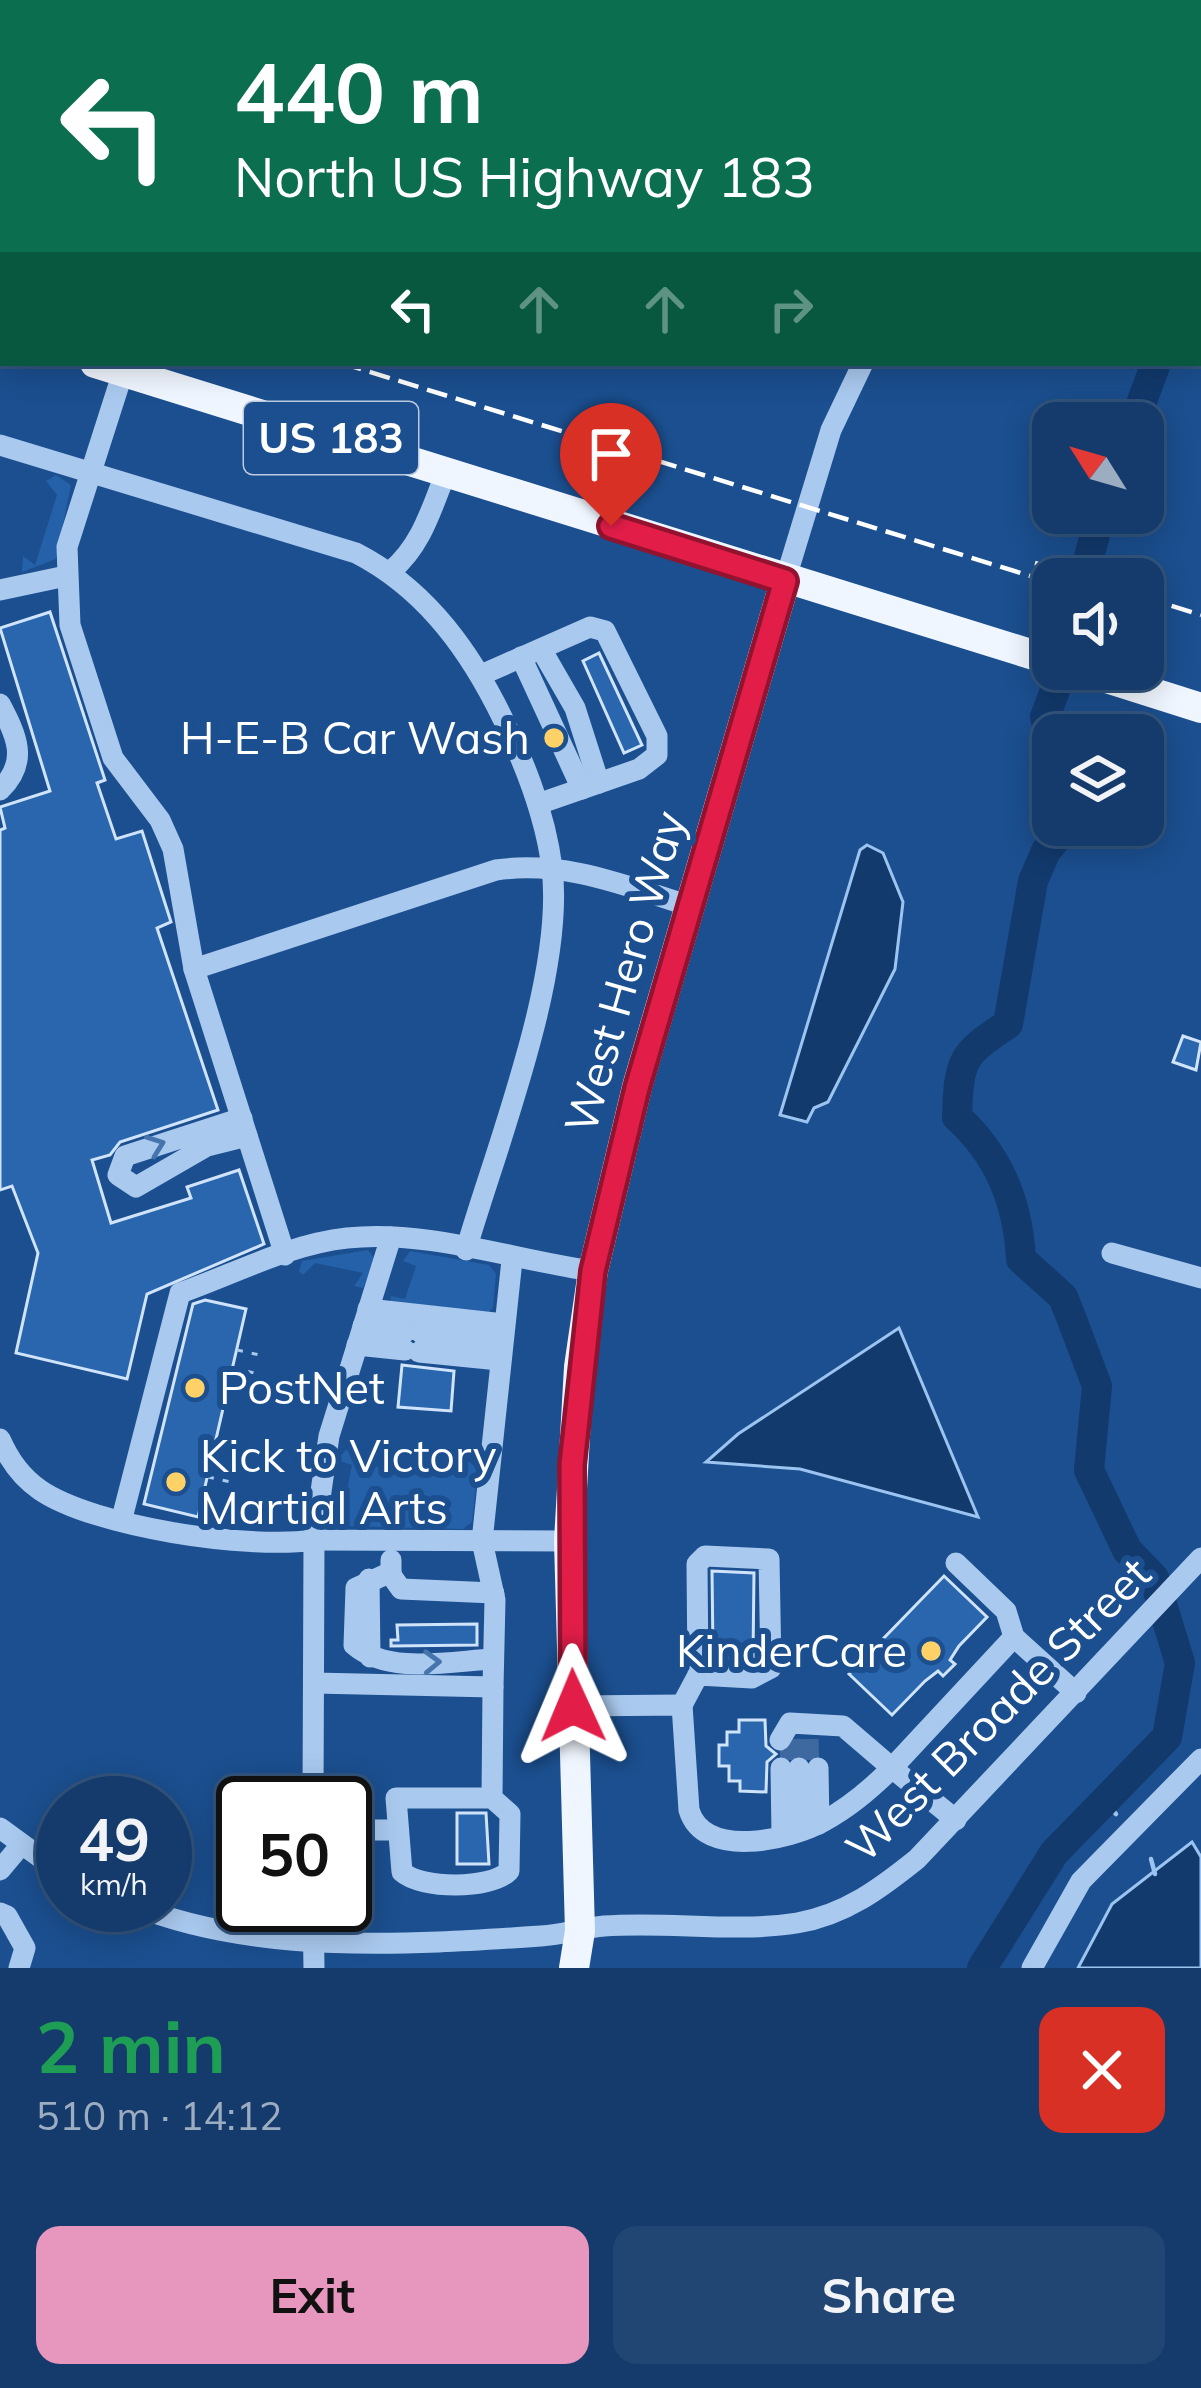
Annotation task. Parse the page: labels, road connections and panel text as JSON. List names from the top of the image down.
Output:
{
  "streets": {
    "main road": ["US 183", "West Hero Way"],
    "street": ["West Broade Street"]
  },
  "crossings": [
    ["US 183", "West Hero Way"],
    ["West Hero Way", "West Broade Street"]
  ],
  "places": [
    "H-E-B Car Wash",
    "PostNet",
    "Kick to Victory Martial Arts",
    "KinderCare"
  ],
  "north": "top left",
  "page": {
    "turn": ["440 m", "North US Highway 183"],
    "speed": "49 km/h",
    "limit": "50",
    "heading": ["2 min", "510 m · 14:12"],
    "buttons": ["Exit", "Share"]
  }
}
